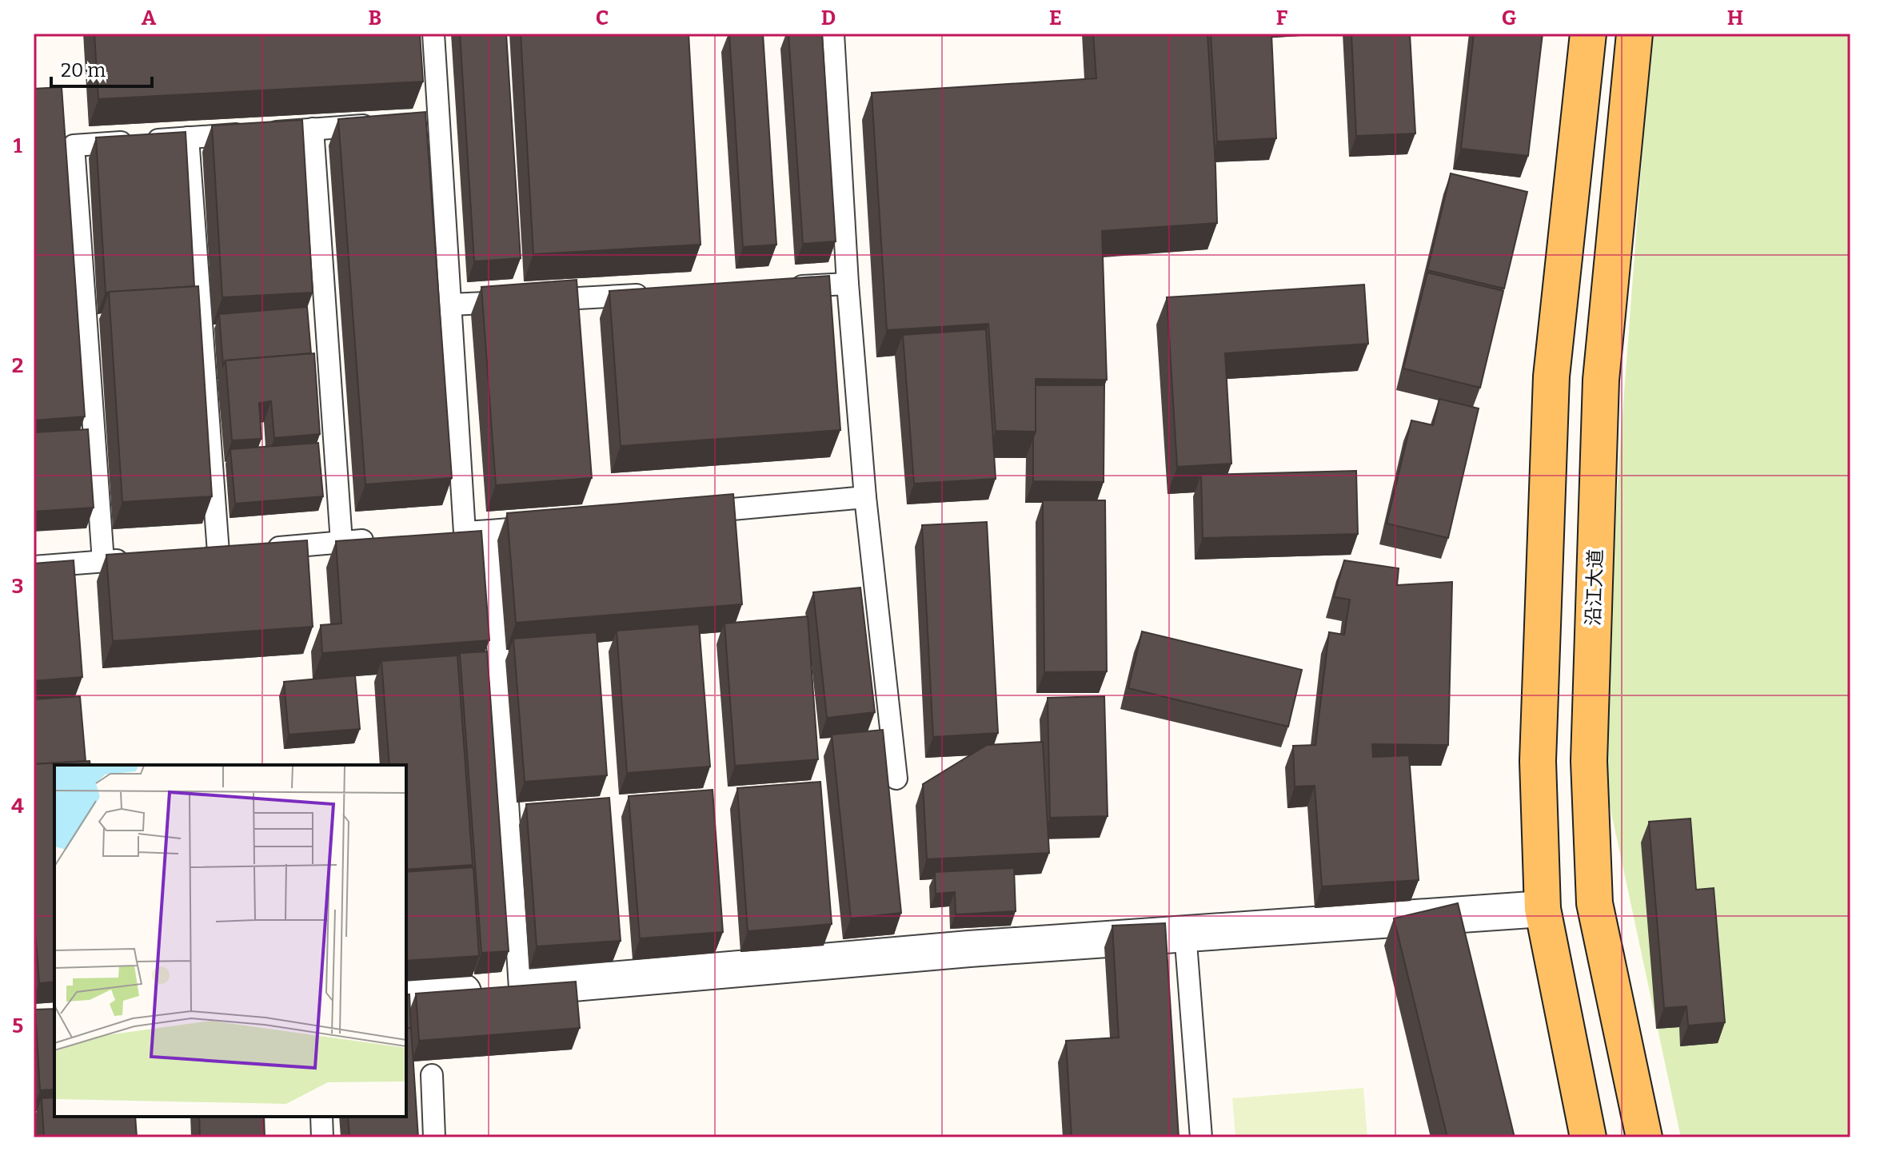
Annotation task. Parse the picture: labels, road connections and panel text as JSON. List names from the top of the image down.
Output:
{
  "streets": {
    "main road": ["沿江大道"]
  },
  "scale_bar": "20 m",
  "grid": {
    "columns": [
      "A",
      "B",
      "C",
      "D",
      "E",
      "F",
      "G",
      "H"
    ],
    "rows": [
      "1",
      "2",
      "3",
      "4",
      "5"
    ]
  }
}
